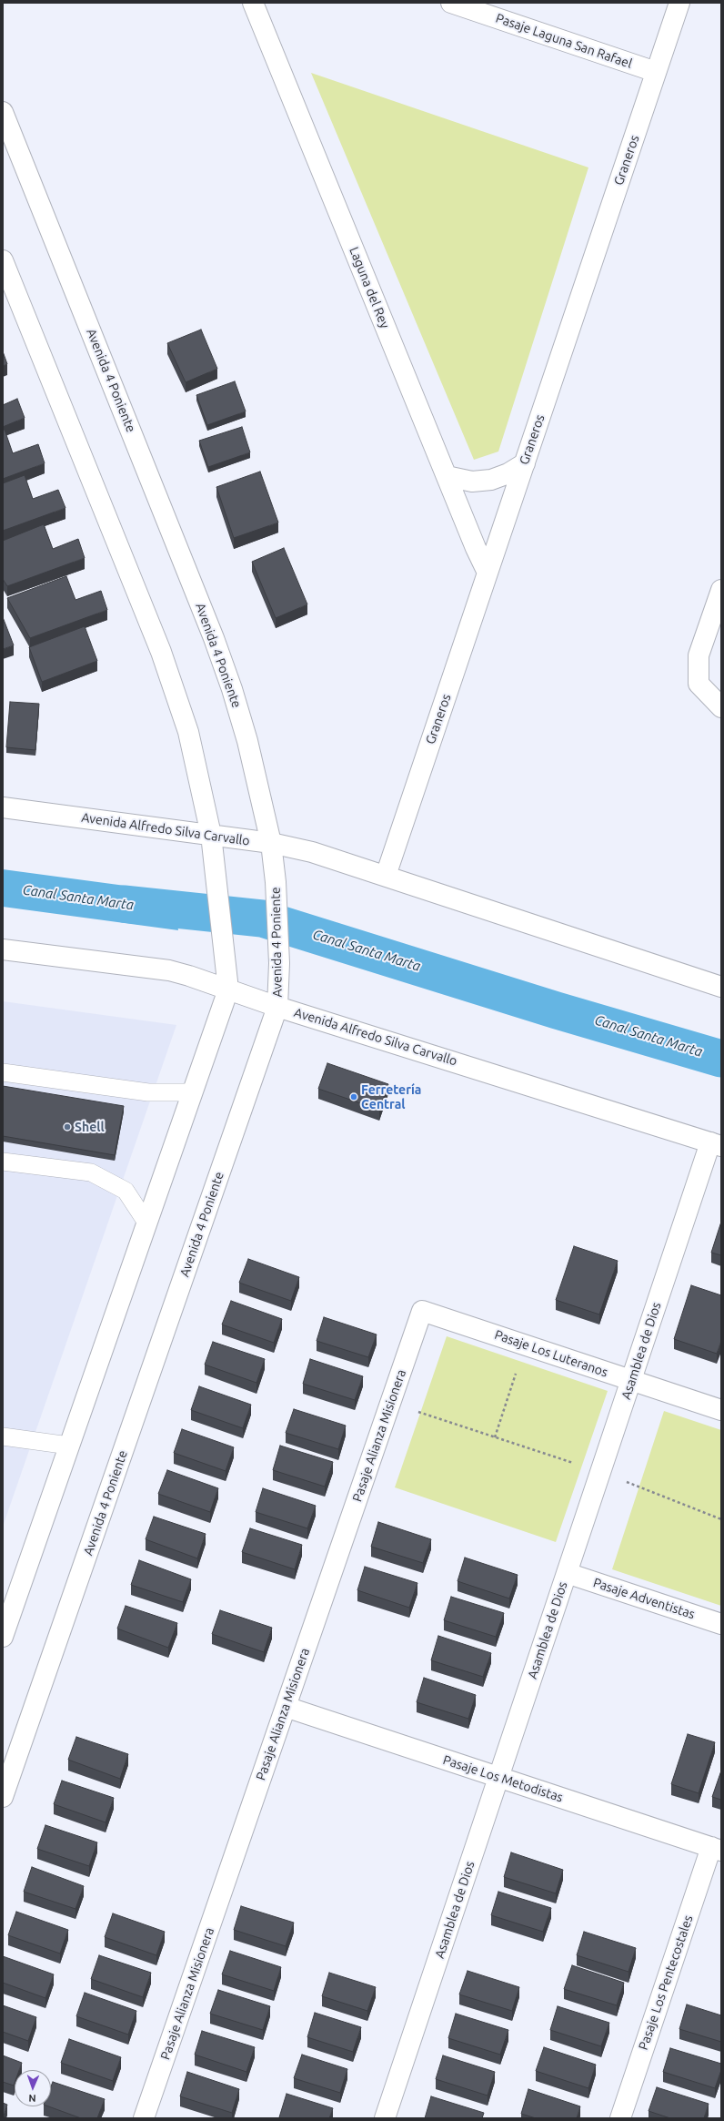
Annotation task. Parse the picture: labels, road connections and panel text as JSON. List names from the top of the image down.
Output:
{
  "streets": {
    "street": [
      "Pasaje Laguna San Rafael",
      "Graneros",
      "Laguna del Rey",
      "Avenida 4 Poniente",
      "Avenida Alfredo Silva Carvallo",
      "Asamblea de Dios",
      "Pasaje Los Luteranos",
      "Pasaje Alianza Misionera",
      "Pasaje Adventistas",
      "Pasaje Los Metodistas",
      "Pasaje Los Pentecostales"
    ]
  },
  "crossings": [
    ["Pasaje Laguna San Rafael", "Graneros"],
    ["Graneros", "Laguna del Rey"],
    ["Graneros", "Avenida Alfredo Silva Carvallo"],
    ["Avenida 4 Poniente", "Avenida Alfredo Silva Carvallo"],
    ["Avenida Alfredo Silva Carvallo", "Asamblea de Dios"],
    ["Asamblea de Dios", "Pasaje Los Luteranos"],
    ["Asamblea de Dios", "Pasaje Adventistas"],
    ["Asamblea de Dios", "Pasaje Los Metodistas"],
    ["Pasaje Los Luteranos", "Pasaje Alianza Misionera"],
    ["Pasaje Alianza Misionera", "Pasaje Los Metodistas"],
    ["Pasaje Los Metodistas", "Pasaje Los Pentecostales"]
  ],
  "water": ["Canal Santa Marta"],
  "places": ["Ferretería Central", "Shell"],
  "north": "bottom"
}
